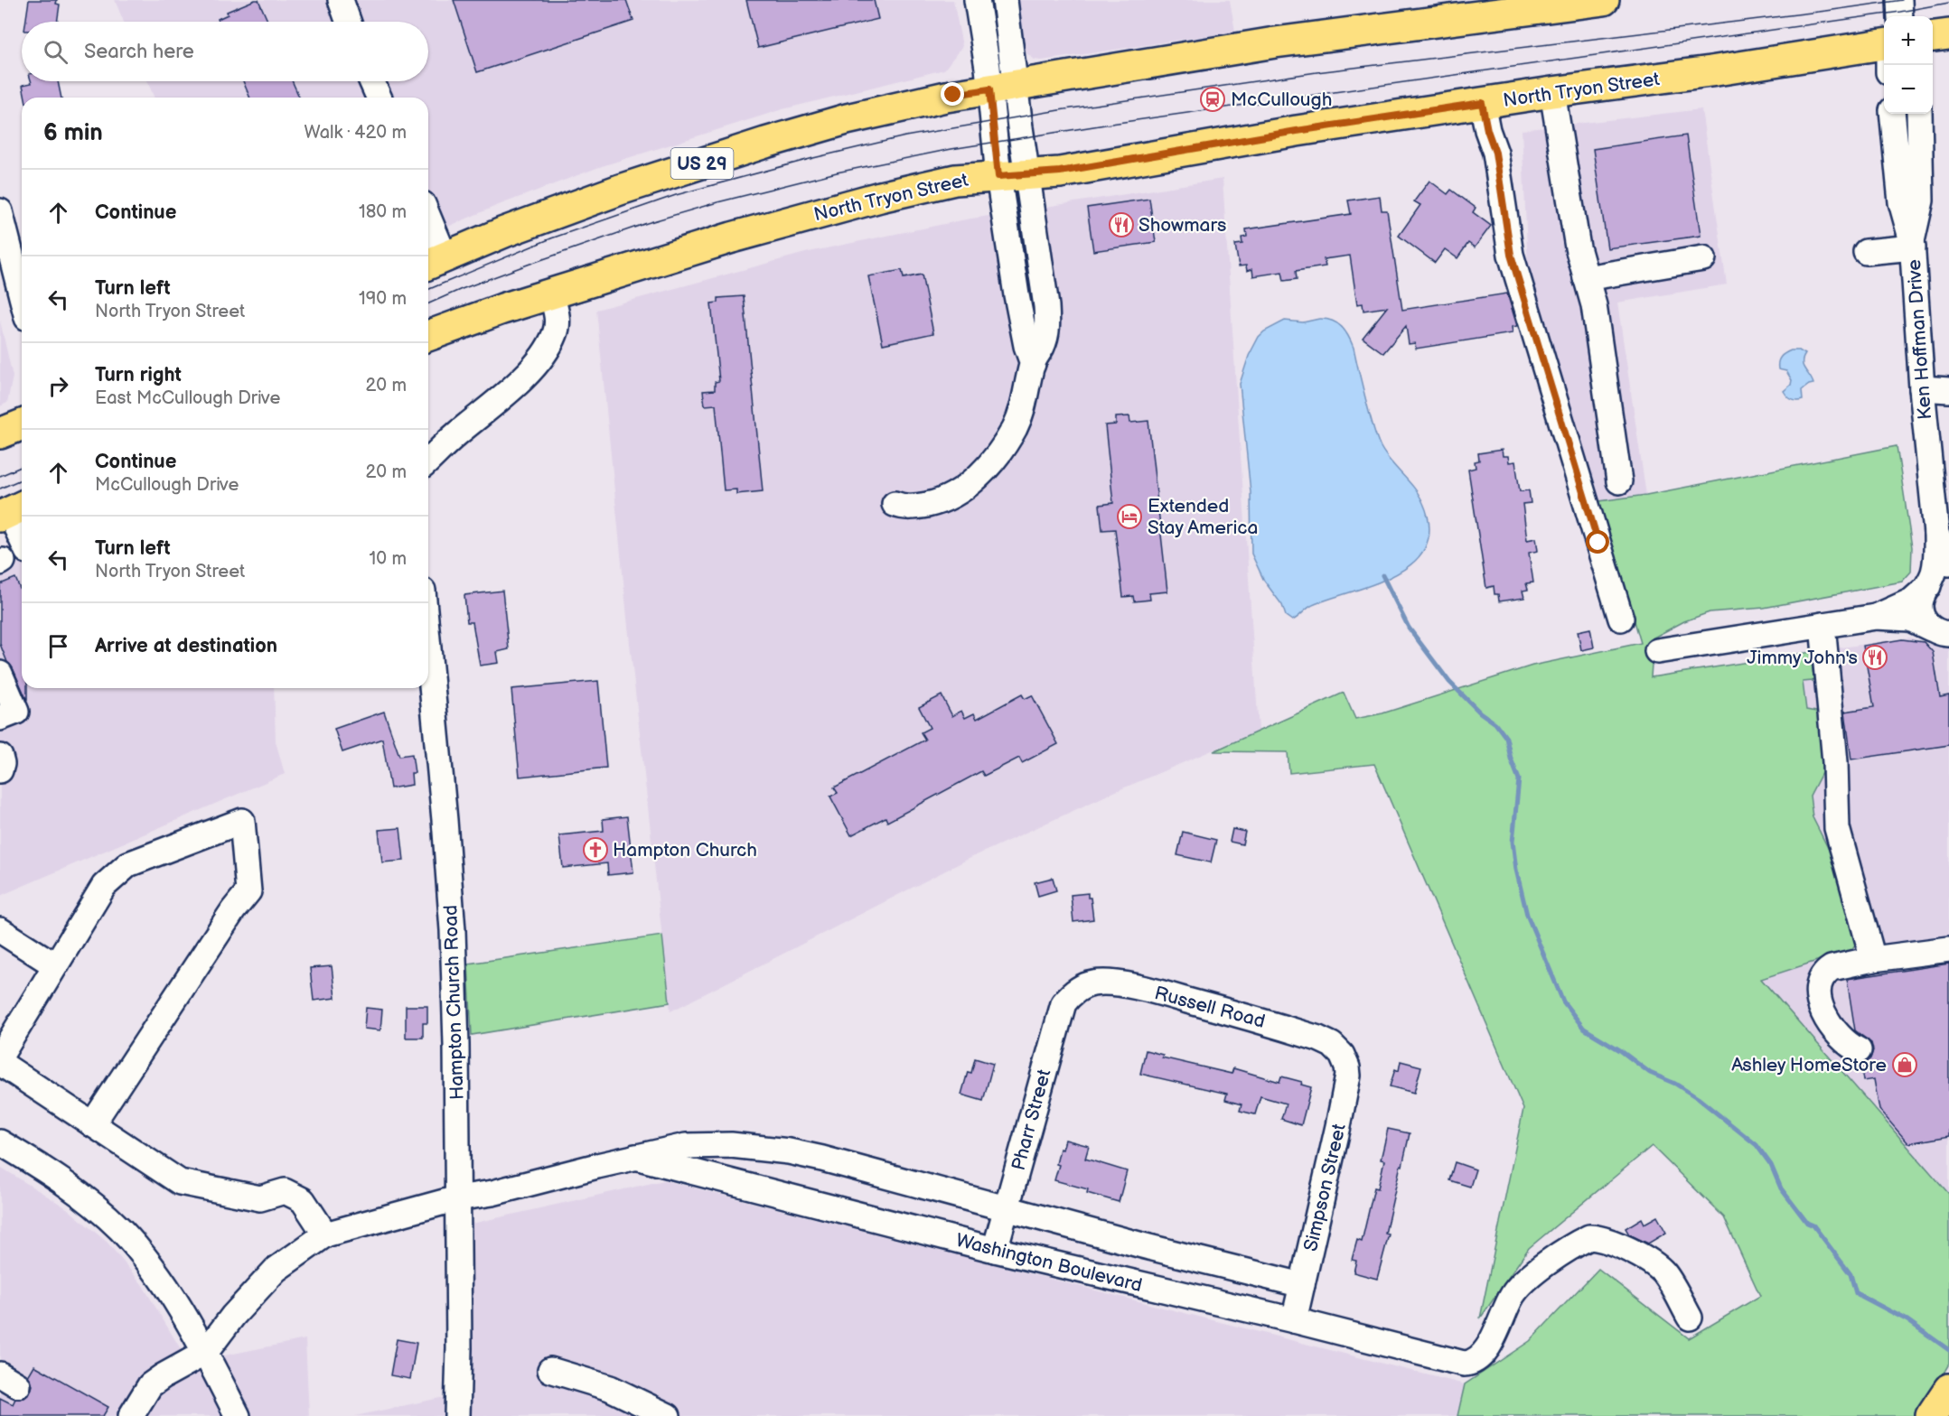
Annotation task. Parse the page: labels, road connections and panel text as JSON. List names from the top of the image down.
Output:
{
  "streets": {
    "main road": ["North Tryon Street", "US 29"],
    "street": [
      "Ken Hoffman Drive",
      "Hampton Church Road",
      "Russell Road",
      "Pharr Street",
      "Simpson Street",
      "Washington Boulevard"
    ]
  },
  "crossings": [
    ["Hampton Church Road", "Washington Boulevard"],
    ["Russell Road", "Pharr Street"],
    ["Russell Road", "Simpson Street"],
    ["Pharr Street", "Washington Boulevard"],
    ["Simpson Street", "Washington Boulevard"]
  ],
  "places": {
    "station": ["McCullough"],
    "restaurant": ["Showmars", "Jimmy John's"],
    "hotel": ["Extended Stay America"],
    "church": ["Hampton Church"],
    "shop": ["Ashley HomeStore"]
  },
  "page": {
    "map_buttons": ["+", "−"],
    "search": "Search here",
    "heading": ["6 min", "Walk · 420 m"],
    "list": [
      ["Continue", "180 m"],
      ["Turn left", "North Tryon Street", "190 m"],
      ["Turn right", "East McCullough Drive", "20 m"],
      ["Continue", "McCullough Drive", "20 m"],
      ["Turn left", "North Tryon Street", "10 m"],
      "Arrive at destination"
    ]
  }
}
